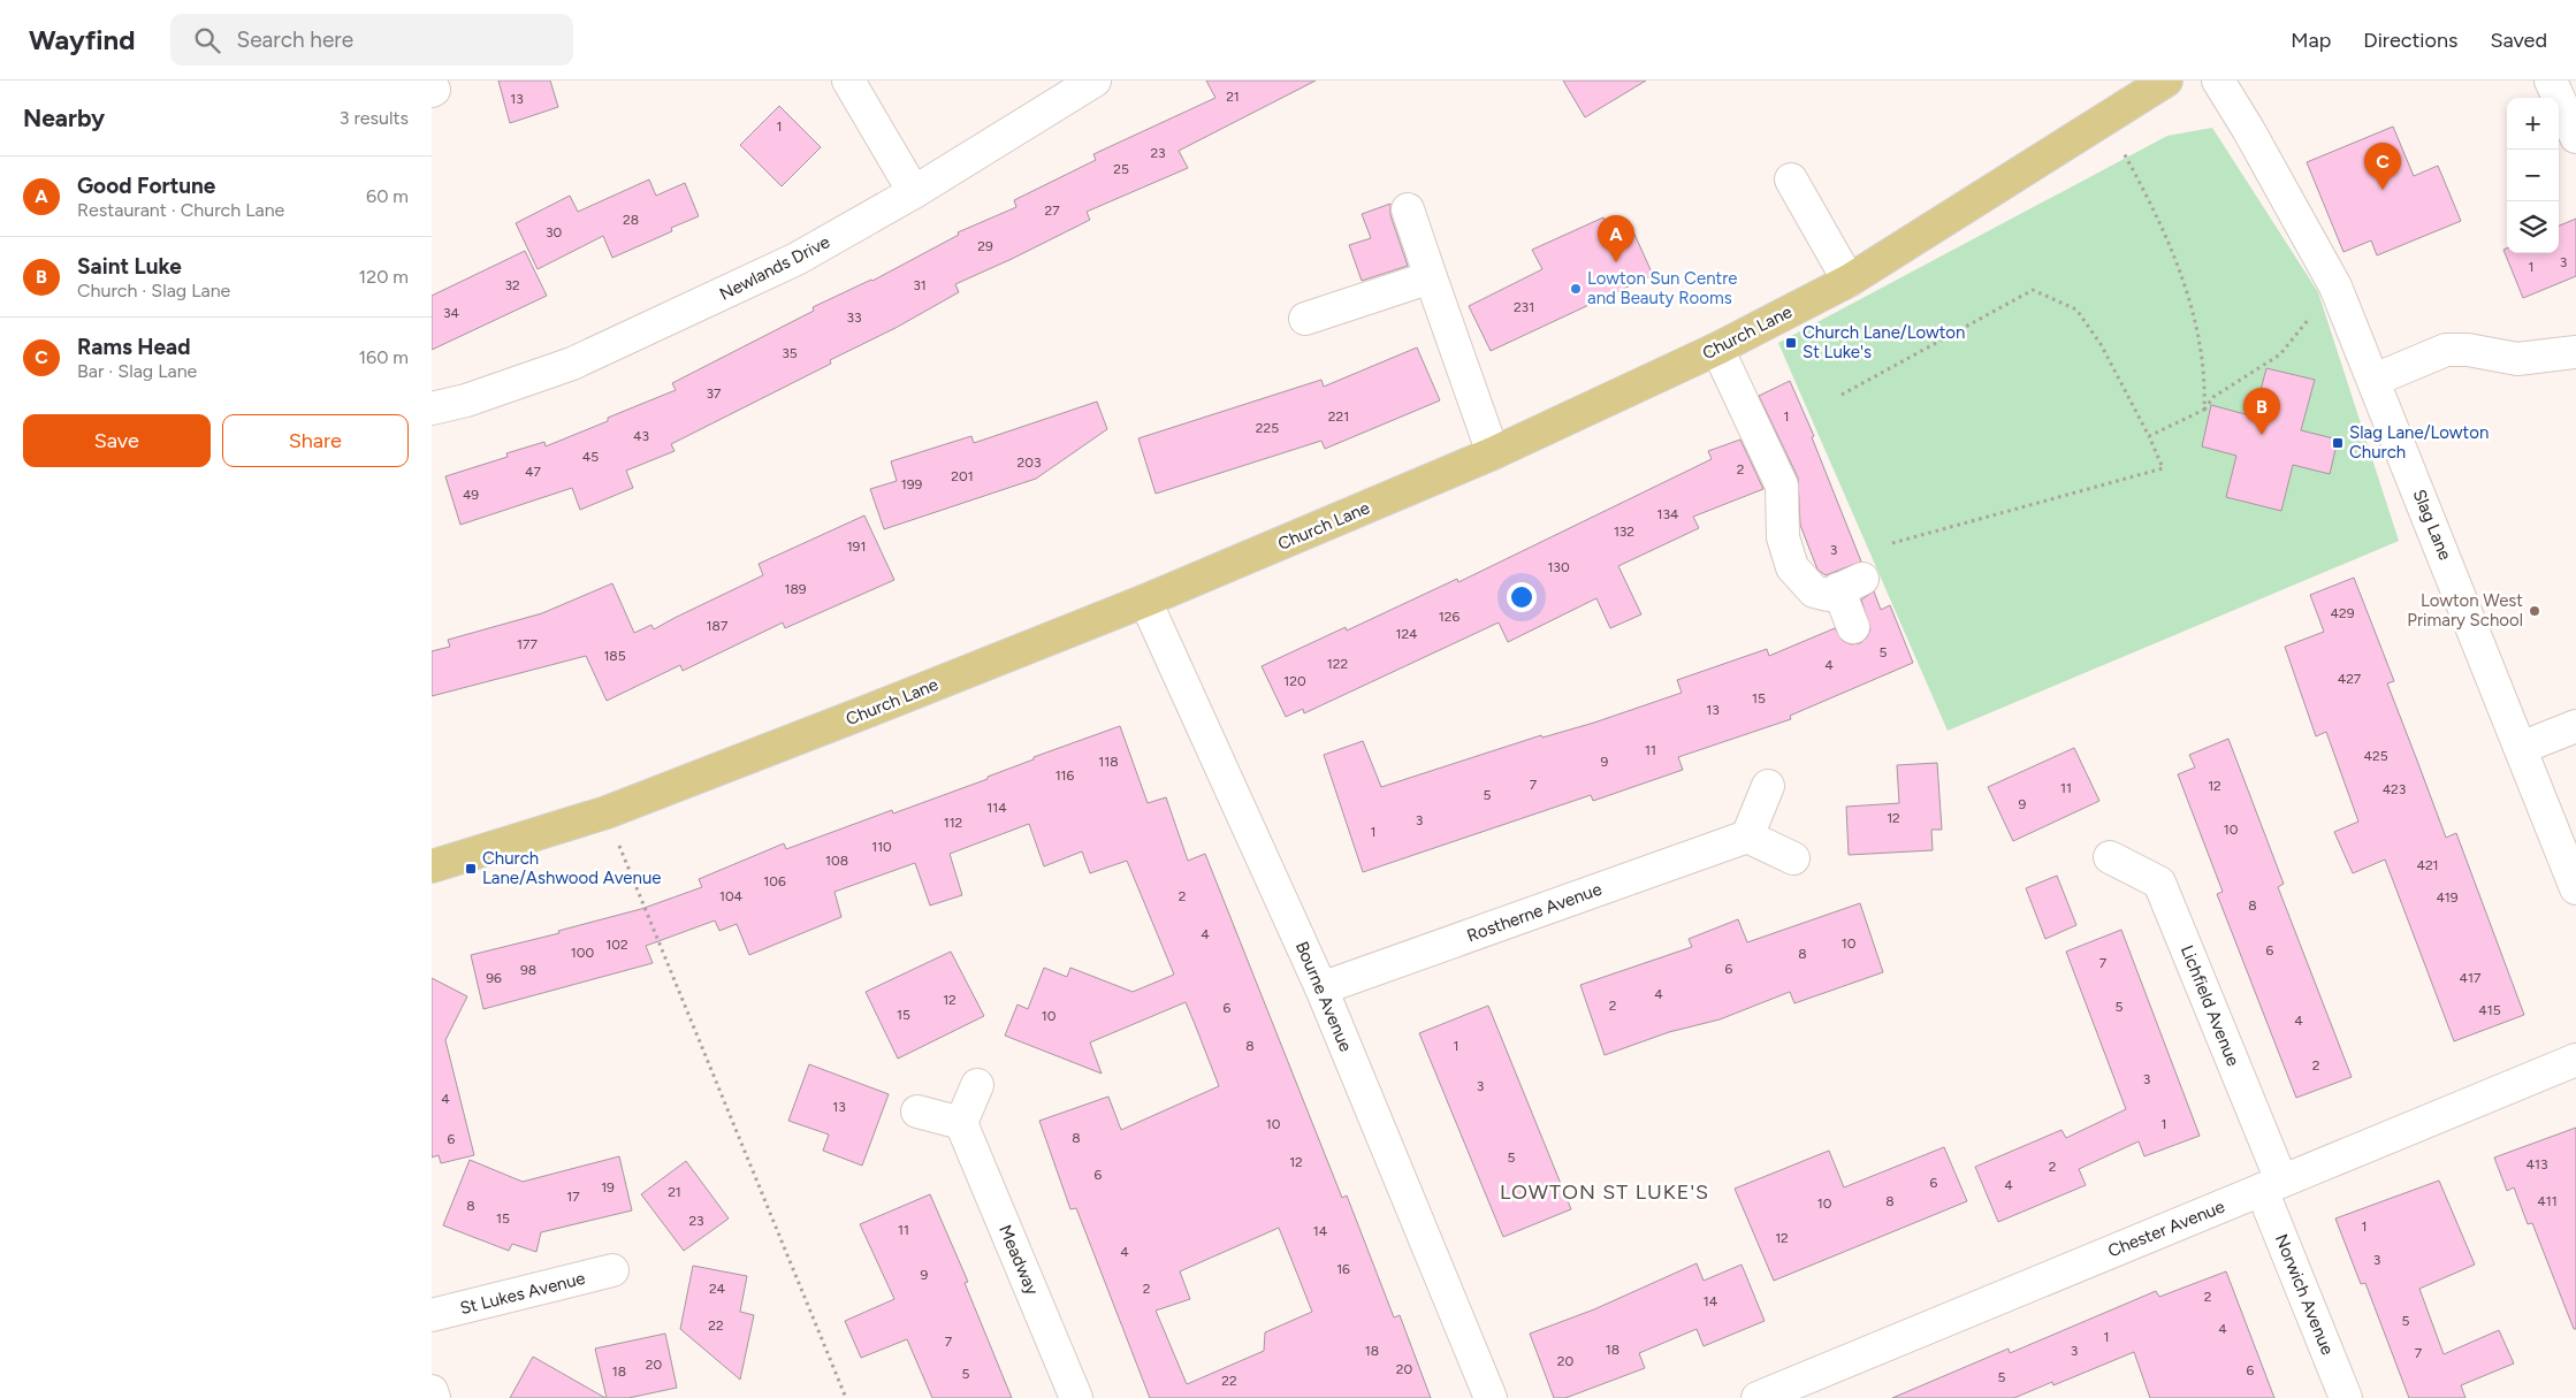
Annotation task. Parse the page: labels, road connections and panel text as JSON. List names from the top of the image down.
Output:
{
  "streets": {
    "main road": ["Church Lane"],
    "street": [
      "Newlands Drive",
      "Slag Lane",
      "Rostherne Avenue",
      "Bourne Avenue",
      "Lichfield Avenue",
      "Chester Avenue",
      "Meadway",
      "St Lukes Avenue",
      "Norwich Avenue"
    ]
  },
  "crossings": [
    ["Church Lane", "Bourne Avenue"],
    ["Rostherne Avenue", "Bourne Avenue"],
    ["Lichfield Avenue", "Chester Avenue"],
    ["Lichfield Avenue", "Norwich Avenue"],
    ["Chester Avenue", "Norwich Avenue"]
  ],
  "districts": ["LOWTON ST LUKE'S"],
  "places": {
    "other": ["Lowton Sun Centre and Beauty Rooms", "Lowton West Primary School"],
    "transit": ["Church Lane/Lowton St Luke's", "Slag Lane/Lowton Church", "Church Lane/Ashwood Avenue"]
  },
  "house_numbers": [
    "21",
    "13",
    "1",
    "23",
    "25",
    "27",
    "28",
    "30",
    "29",
    "3",
    "1",
    "32",
    "31",
    "231",
    "34",
    "33",
    "35",
    "37",
    "221",
    "1",
    "225",
    "43",
    "45",
    "203",
    "2",
    "47",
    "201",
    "199",
    "49",
    "134",
    "132",
    "191",
    "3",
    "130",
    "189",
    "429",
    "126",
    "187",
    "124",
    "177",
    "5",
    "185",
    "122",
    "4",
    "427",
    "120",
    "15",
    "13",
    "11",
    "425",
    "118",
    "9",
    "116",
    "7",
    "12",
    "11",
    "423",
    "5",
    "9",
    "114",
    "12",
    "3",
    "112",
    "10",
    "1",
    "110",
    "108",
    "421",
    "106",
    "104",
    "2",
    "419",
    "8",
    "4",
    "10",
    "102",
    "6",
    "100",
    "8",
    "7",
    "6",
    "98",
    "96",
    "417",
    "4",
    "12",
    "2",
    "5",
    "6",
    "415",
    "15",
    "10",
    "4",
    "8",
    "1",
    "2",
    "3",
    "3",
    "4",
    "13",
    "10",
    "1",
    "8",
    "6",
    "5",
    "12",
    "413",
    "2",
    "6",
    "6",
    "4",
    "19",
    "21",
    "17",
    "8",
    "411",
    "10",
    "8",
    "15",
    "23",
    "1",
    "11",
    "14",
    "12",
    "4",
    "3",
    "16",
    "9",
    "24",
    "2",
    "2",
    "14",
    "5",
    "22",
    "4",
    "1",
    "7",
    "18",
    "18",
    "3",
    "7",
    "20",
    "20",
    "20",
    "6",
    "18",
    "5",
    "5",
    "22"
  ],
  "page": {
    "header": "Wayfind",
    "search": "Search here",
    "nav": ["Map", "Directions", "Saved"],
    "heading": ["Nearby", "3 results"],
    "map_buttons": ["+", "−"],
    "pins": ["C", "A", "B"],
    "list": [
      {
        "mark": "A",
        "name": "Good Fortune",
        "note": "Restaurant · Church Lane",
        "value": "60 m"
      },
      {
        "mark": "B",
        "name": "Saint Luke",
        "note": "Church · Slag Lane",
        "value": "120 m"
      },
      {
        "mark": "C",
        "name": "Rams Head",
        "note": "Bar · Slag Lane",
        "value": "160 m"
      }
    ],
    "buttons": ["Save", "Share"]
  }
}
